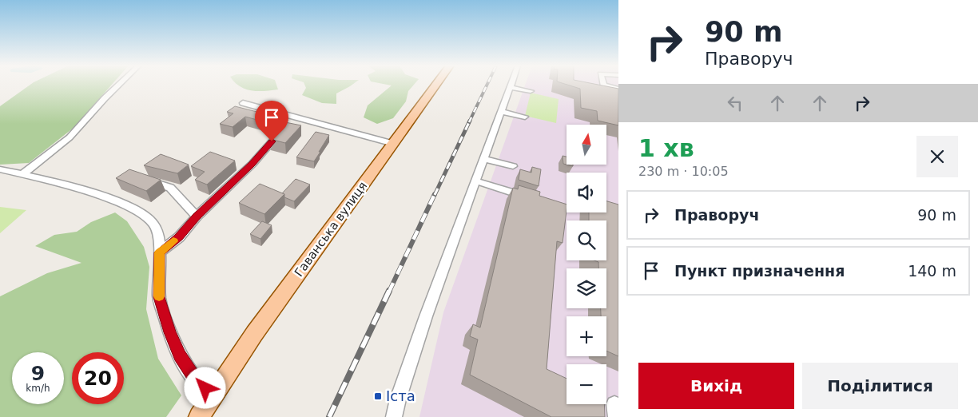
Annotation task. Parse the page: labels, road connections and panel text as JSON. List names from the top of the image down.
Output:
{
  "streets": {
    "main road": ["Гаванська вулиця"]
  },
  "places": {
    "transit": ["Іста"]
  },
  "north": "top",
  "page": {
    "turn": ["90 m", "Праворуч"],
    "heading": ["1 хв", "230 m · 10:05"],
    "map_buttons": ["+", "−"],
    "list": [
      {
        "name": "Праворуч",
        "value": "90 m"
      },
      {
        "name": "Пункт призначення",
        "value": "140 m"
      }
    ],
    "speed": "9 km/h",
    "limit": "20",
    "buttons": ["Вихід", "Поділитися"]
  }
}
